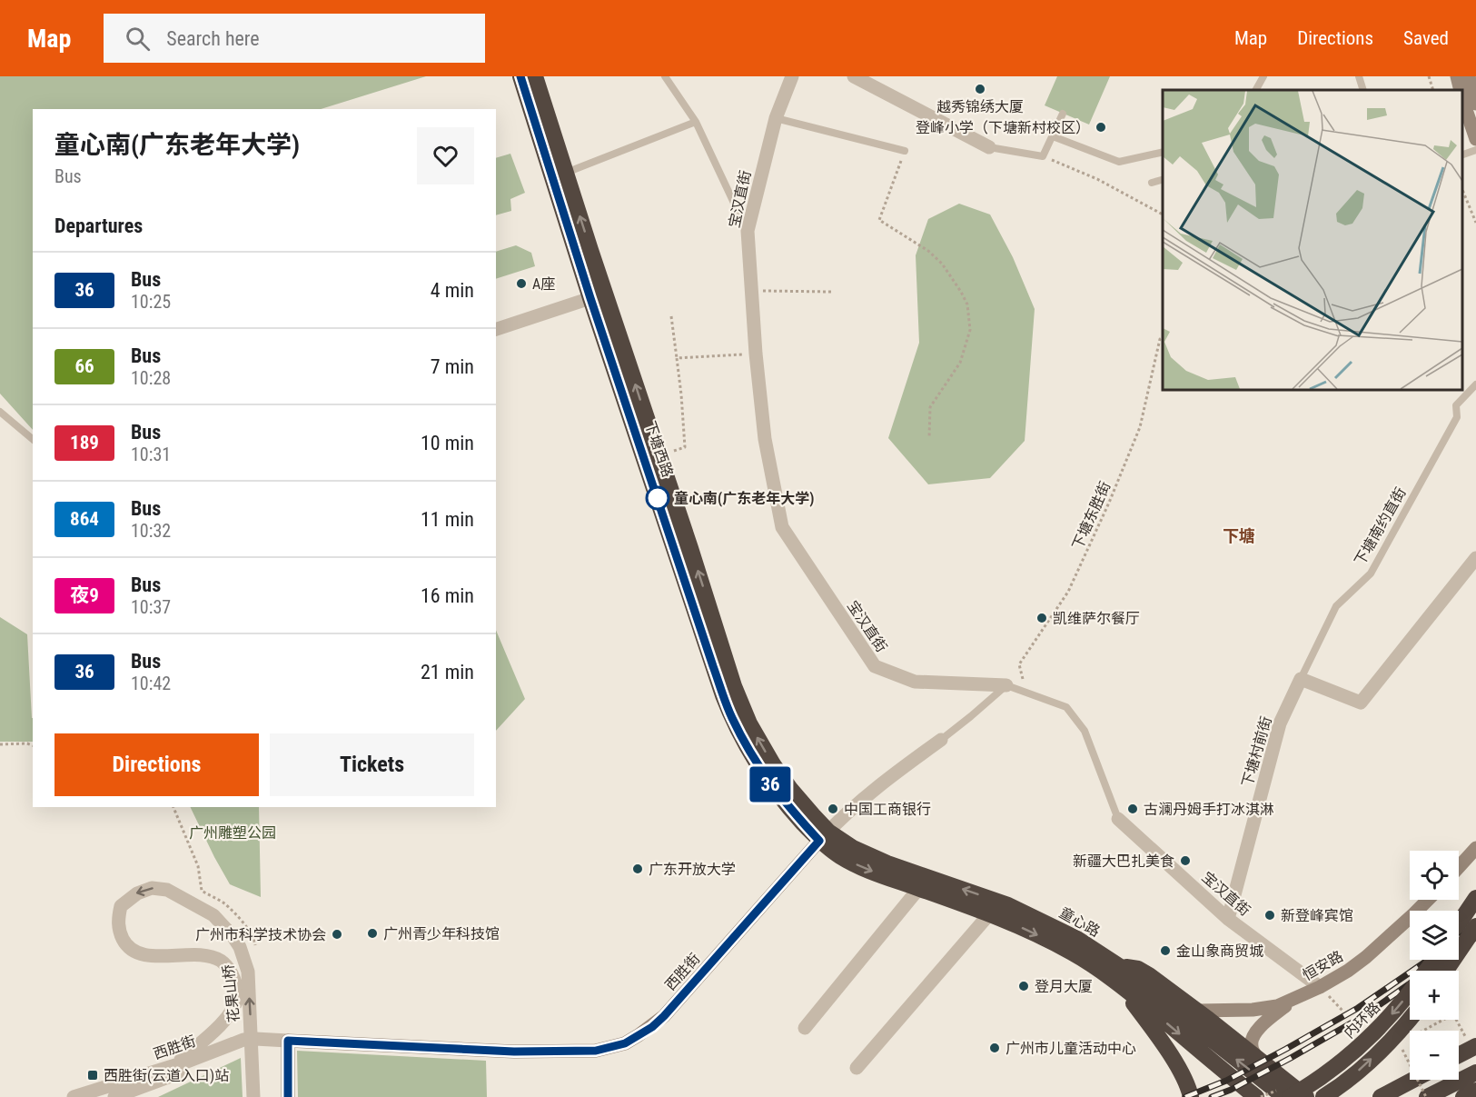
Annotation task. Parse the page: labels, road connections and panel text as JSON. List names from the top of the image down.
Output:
{
  "streets": {
    "highway": ["下塘西路", "童心路", "内环路"],
    "street": [
      "宝汉直街",
      "下塘村前街",
      "恒安路",
      "西胜街",
      "花果山桥"
    ],
    "lane": ["下塘南约直街"],
    "path": ["下塘东胜街"]
  },
  "crossings": [
    ["宝汉直街", "下塘东胜街"],
    ["宝汉直街", "下塘村前街"],
    ["宝汉直街", "恒安路"],
    ["宝汉直街", "西胜街"],
    ["下塘西路", "童心路"],
    ["下塘西路", "西胜街"],
    ["下塘南约直街", "下塘村前街"],
    ["童心路", "西胜街"],
    ["西胜街", "花果山桥"]
  ],
  "districts": ["下塘"],
  "parks": ["广州雕塑公园"],
  "places": {
    "other": [
      "越秀锦绣大厦",
      "登峰小学（下塘新村校区）",
      "A座",
      "童心南(广东老年大学)",
      "凯维萨尔餐厅",
      "中国工商银行",
      "古澜丹姆手打冰淇淋",
      "新疆大巴扎美食",
      "广东开放大学",
      "新登峰宾馆",
      "广州青少年科技馆",
      "广州市科学技术协会",
      "金山象商贸城",
      "登月大厦",
      "广州市儿童活动中心"
    ],
    "transit": ["西胜街(云道入口)站"]
  },
  "lines": ["bus line 36"],
  "page": {
    "header": "Map",
    "search": "Search here",
    "nav": ["Map", "Directions", "Saved"],
    "on_map": "36",
    "heading": [
      ["童心南(广东老年大学)", "Bus"],
      "Departures"
    ],
    "list": [
      {
        "mark": "36",
        "name": "Bus",
        "note": "10:25",
        "value": "4 min"
      },
      {
        "mark": "66",
        "name": "Bus",
        "note": "10:28",
        "value": "7 min"
      },
      {
        "mark": "189",
        "name": "Bus",
        "note": "10:31",
        "value": "10 min"
      },
      {
        "mark": "864",
        "name": "Bus",
        "note": "10:32",
        "value": "11 min"
      },
      {
        "mark": "夜9",
        "name": "Bus",
        "note": "10:37",
        "value": "16 min"
      },
      {
        "mark": "36",
        "name": "Bus",
        "note": "10:42",
        "value": "21 min"
      }
    ],
    "buttons": ["Directions", "Tickets"],
    "map_buttons": ["+", "−"]
  }
}
